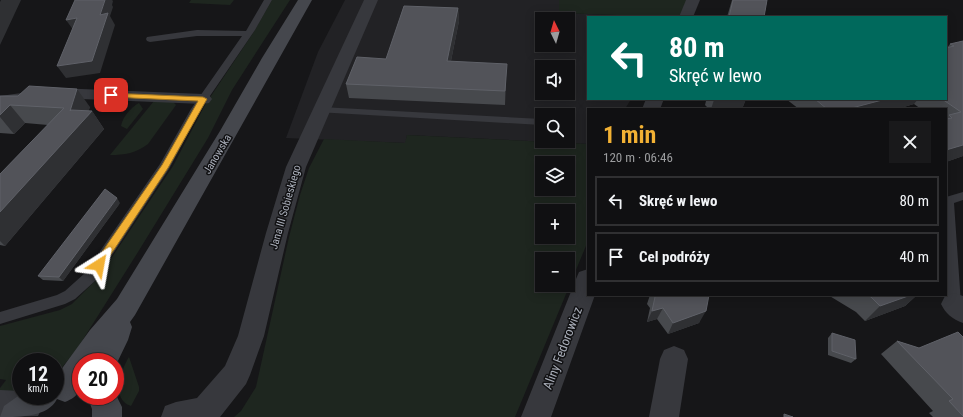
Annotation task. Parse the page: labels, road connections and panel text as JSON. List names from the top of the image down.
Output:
{
  "streets": {
    "main road": ["Janowska"],
    "street": ["Jana III Sobieskiego", "Aliny Fedorowicz"]
  },
  "north": "top",
  "page": {
    "map_buttons": ["+", "−"],
    "turn": ["80 m", "Skręć w lewo"],
    "heading": ["1 min", "120 m · 06:46"],
    "list": [
      {
        "name": "Skręć w lewo",
        "value": "80 m"
      },
      {
        "name": "Cel podróży",
        "value": "40 m"
      }
    ],
    "speed": "12 km/h",
    "limit": "20"
  }
}
